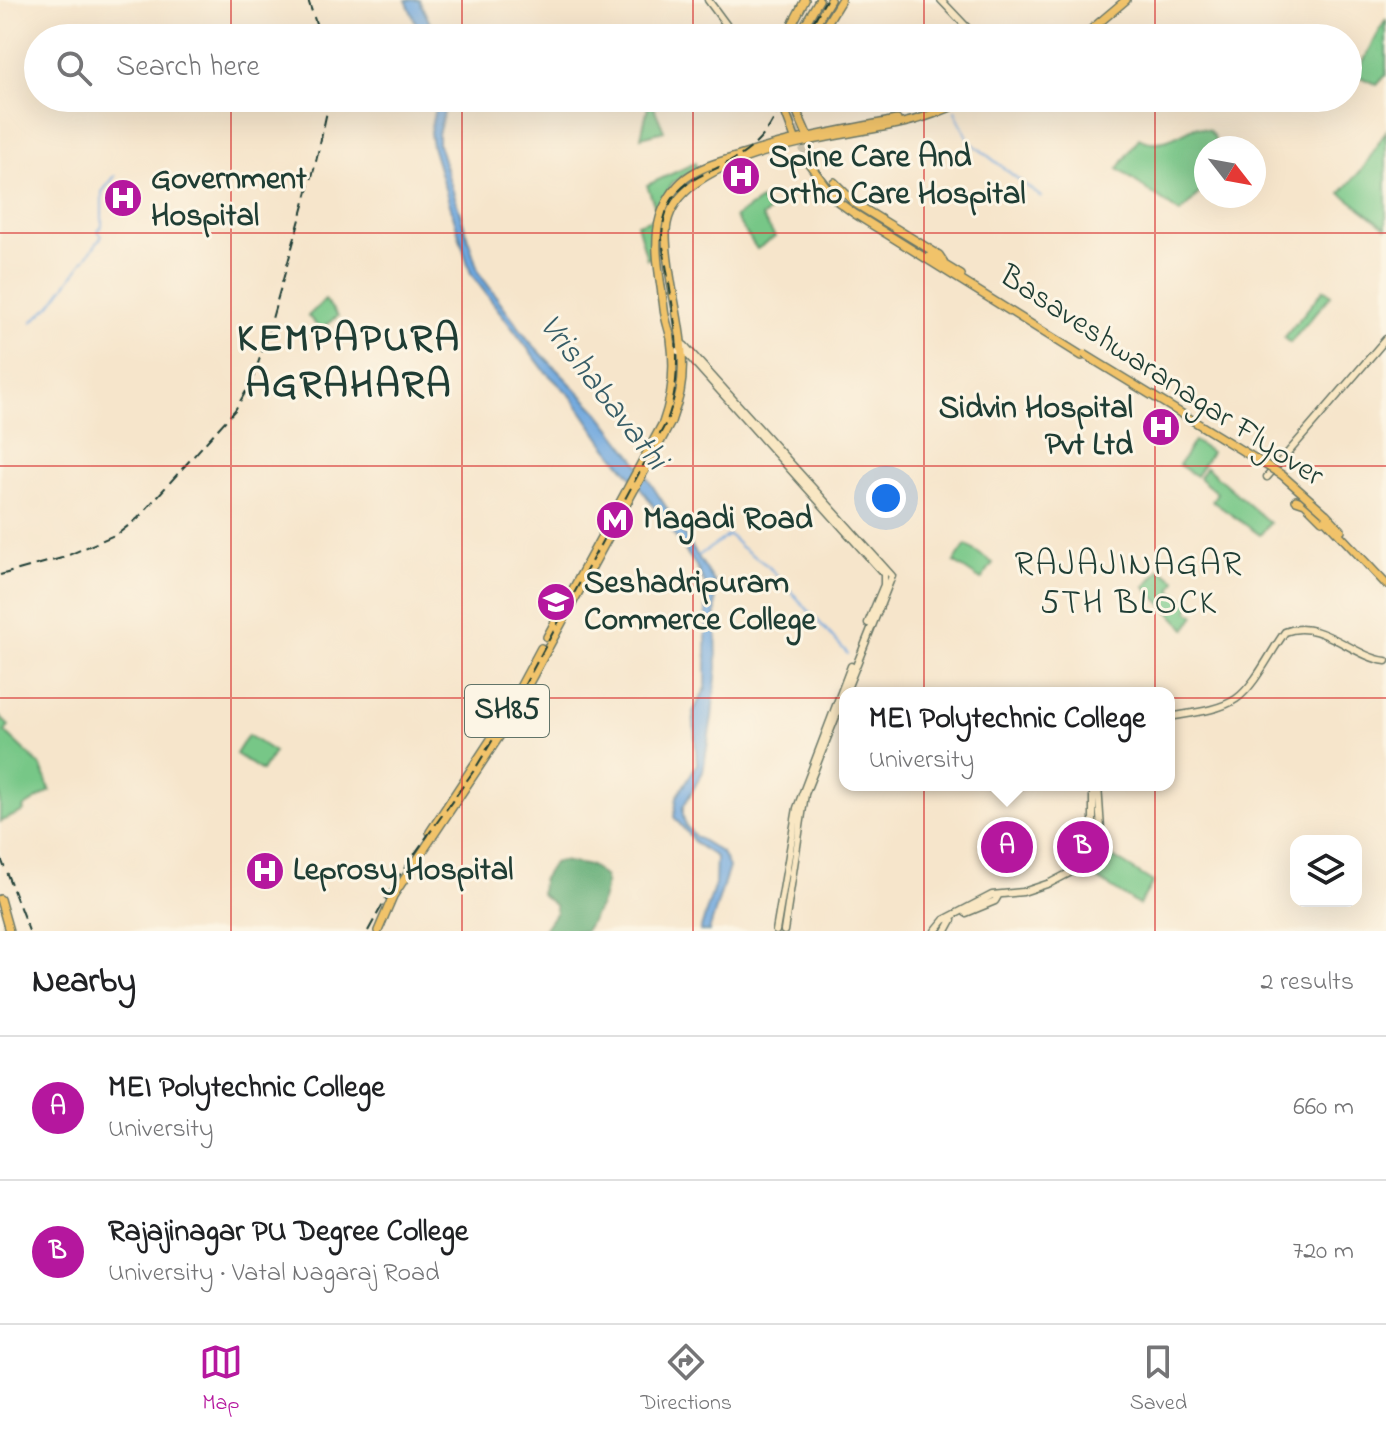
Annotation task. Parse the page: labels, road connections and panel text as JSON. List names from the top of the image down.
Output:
{
  "streets": {
    "main road": ["Basaveshwaranagar Flyover", "SH85"]
  },
  "districts": ["KEMPAPURA AGRAHARA", "RAJAJINAGAR 5TH BLOCK"],
  "water": ["Vrishabavathi"],
  "places": {
    "hospital": [
      "Spine Care And Ortho Care Hospital",
      "Government Hospital",
      "Sidvin Hospital Pvt Ltd",
      "Leprosy Hospital"
    ],
    "metro station": ["Magadi Road"],
    "school or university": ["Seshadripuram Commerce College"]
  },
  "north": "bottom right",
  "page": {
    "search": "Search here",
    "popup": ["MEI Polytechnic College", "University"],
    "pins": ["A", "B"],
    "heading": ["Nearby", "2 results"],
    "list": [
      {
        "mark": "A",
        "name": "MEI Polytechnic College",
        "note": "University",
        "value": "660 m"
      },
      {
        "mark": "B",
        "name": "Rajajinagar PU Degree College",
        "note": "University · Vatal Nagaraj Road",
        "value": "720 m"
      }
    ],
    "nav": ["Map", "Directions", "Saved"]
  }
}
